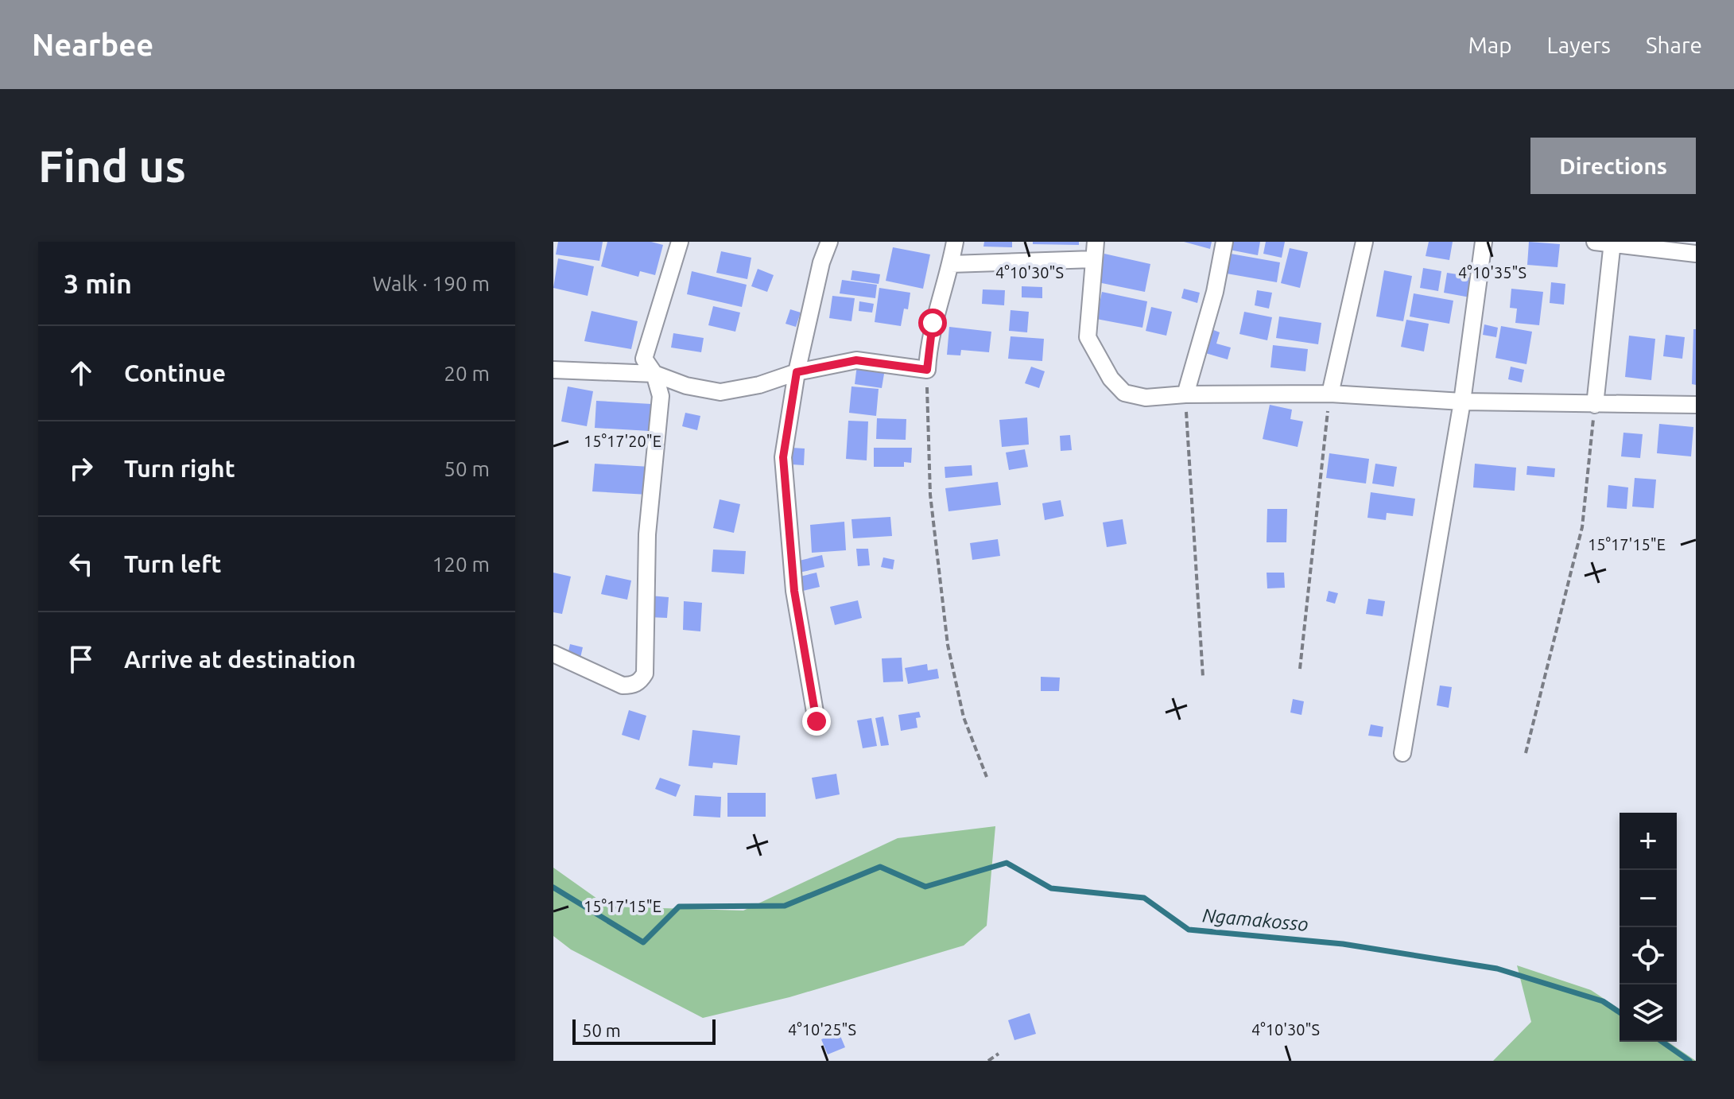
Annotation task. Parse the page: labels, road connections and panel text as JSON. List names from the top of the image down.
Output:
{
  "water": ["Ngamakosso"],
  "scale_bar": "50 m",
  "page": {
    "header": "Nearbee",
    "nav": ["Map", "Layers", "Share"],
    "buttons": "Directions",
    "title": "Find us",
    "heading": ["3 min", "Walk · 190 m"],
    "list": [
      ["Continue", "20 m"],
      ["Turn right", "50 m"],
      ["Turn left", "120 m"],
      "Arrive at destination"
    ],
    "map_buttons": ["+", "−"],
    "scale": "50 m"
  },
  "coordinates": [
    "4°10'30\"S",
    "4°10'35\"S",
    "15°17'20\"E",
    "15°17'15\"E",
    "4°10'25\"S"
  ]
}
